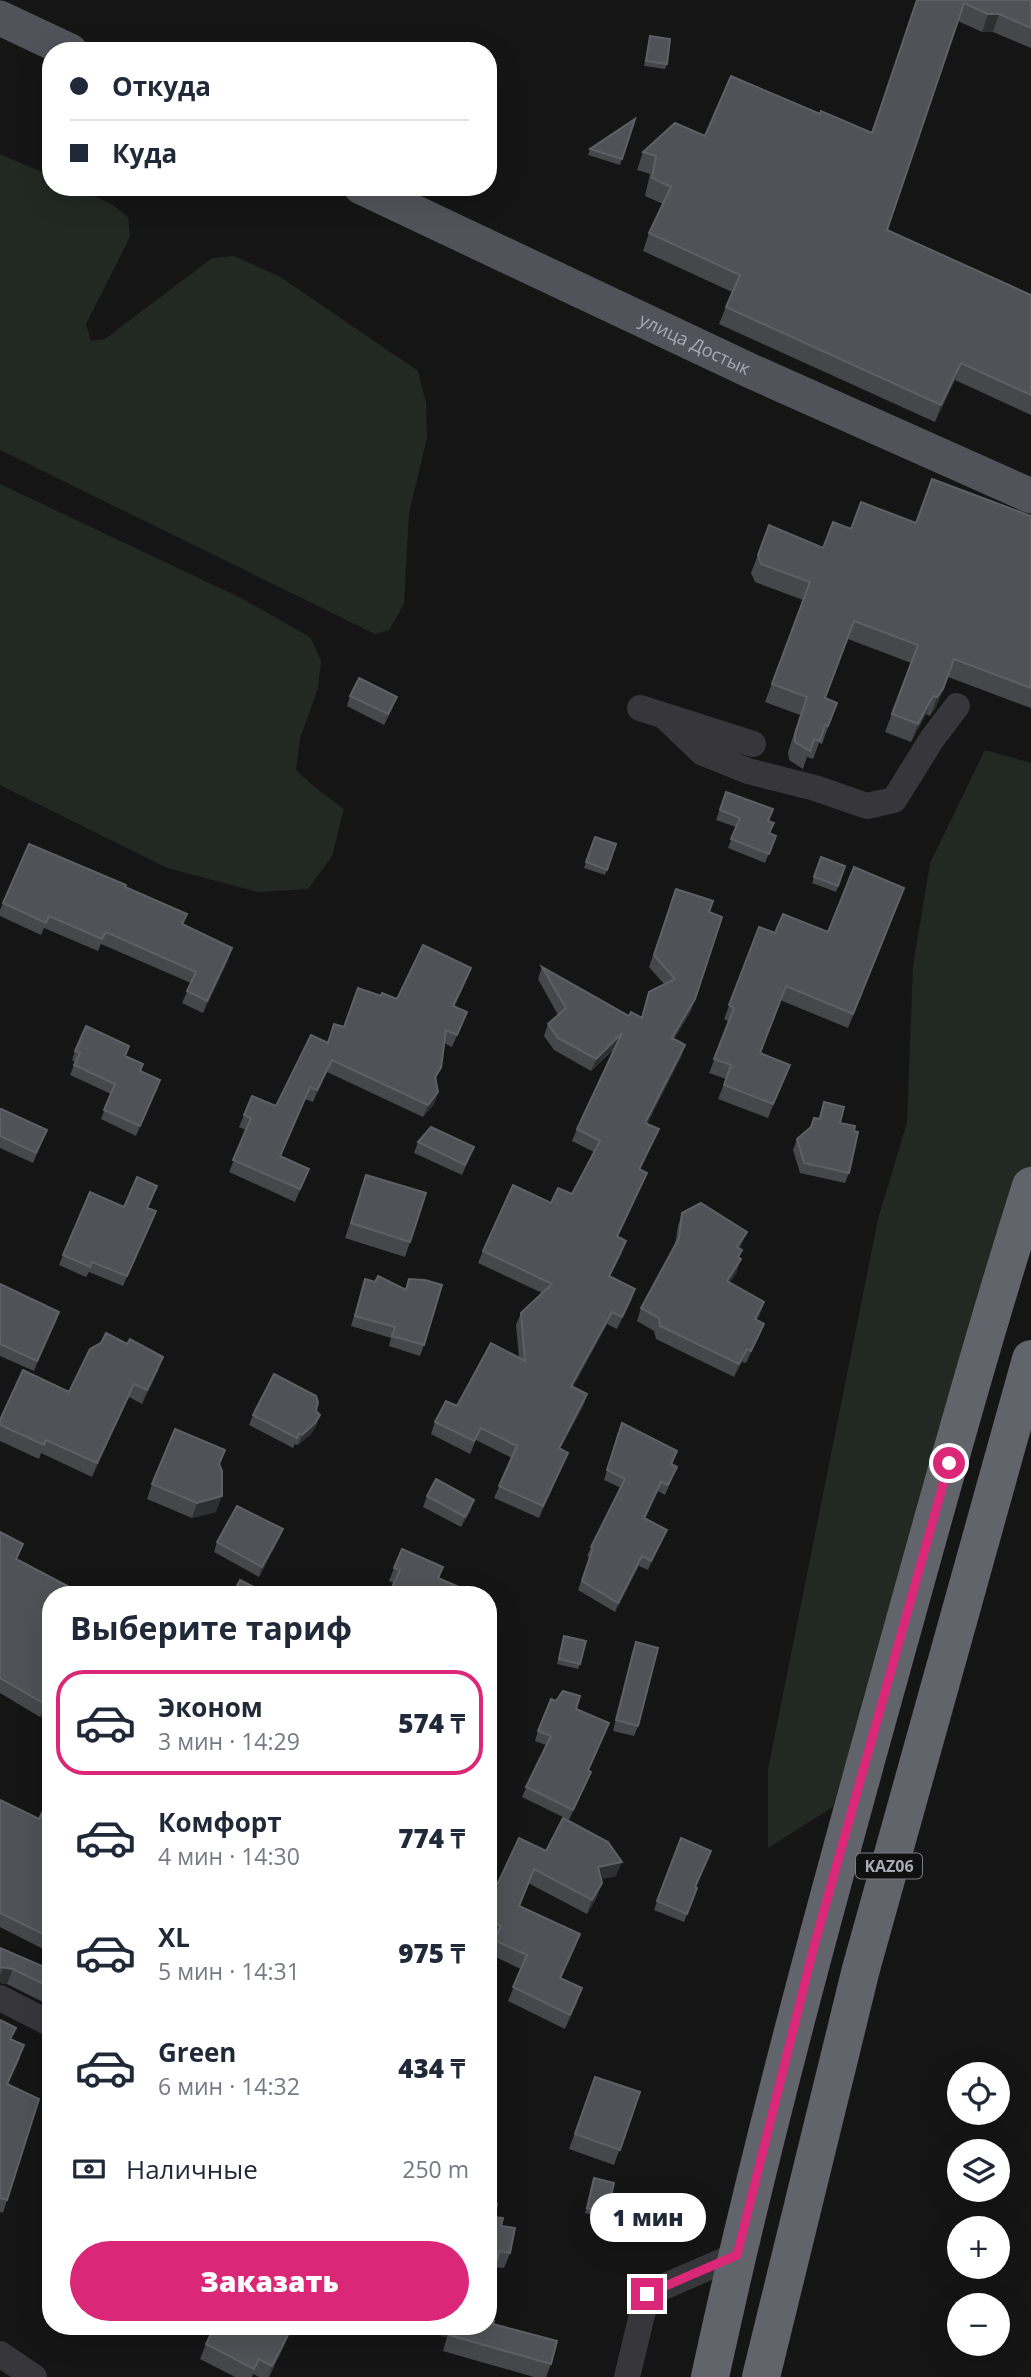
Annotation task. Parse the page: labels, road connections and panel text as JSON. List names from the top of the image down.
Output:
{
  "streets": {
    "highway": ["KАZ06"],
    "main road": ["улица Достык"]
  },
  "page": {
    "banner": ["Откуда", "Куда"],
    "heading": "Выберите тариф",
    "list": [
      {
        "name": "Эконом",
        "note": "3 мин · 14:29",
        "value": "574 ₸"
      },
      {
        "name": "Комфорт",
        "note": "4 мин · 14:30",
        "value": "774 ₸"
      },
      {
        "name": "XL",
        "note": "5 мин · 14:31",
        "value": "975 ₸"
      },
      {
        "name": "Green",
        "note": "6 мин · 14:32",
        "value": "434 ₸"
      }
    ],
    "map_buttons": ["+", "−"],
    "pay": ["Наличные", "250 m"],
    "bubble": "1 мин",
    "buttons": "Заказать"
  }
}
